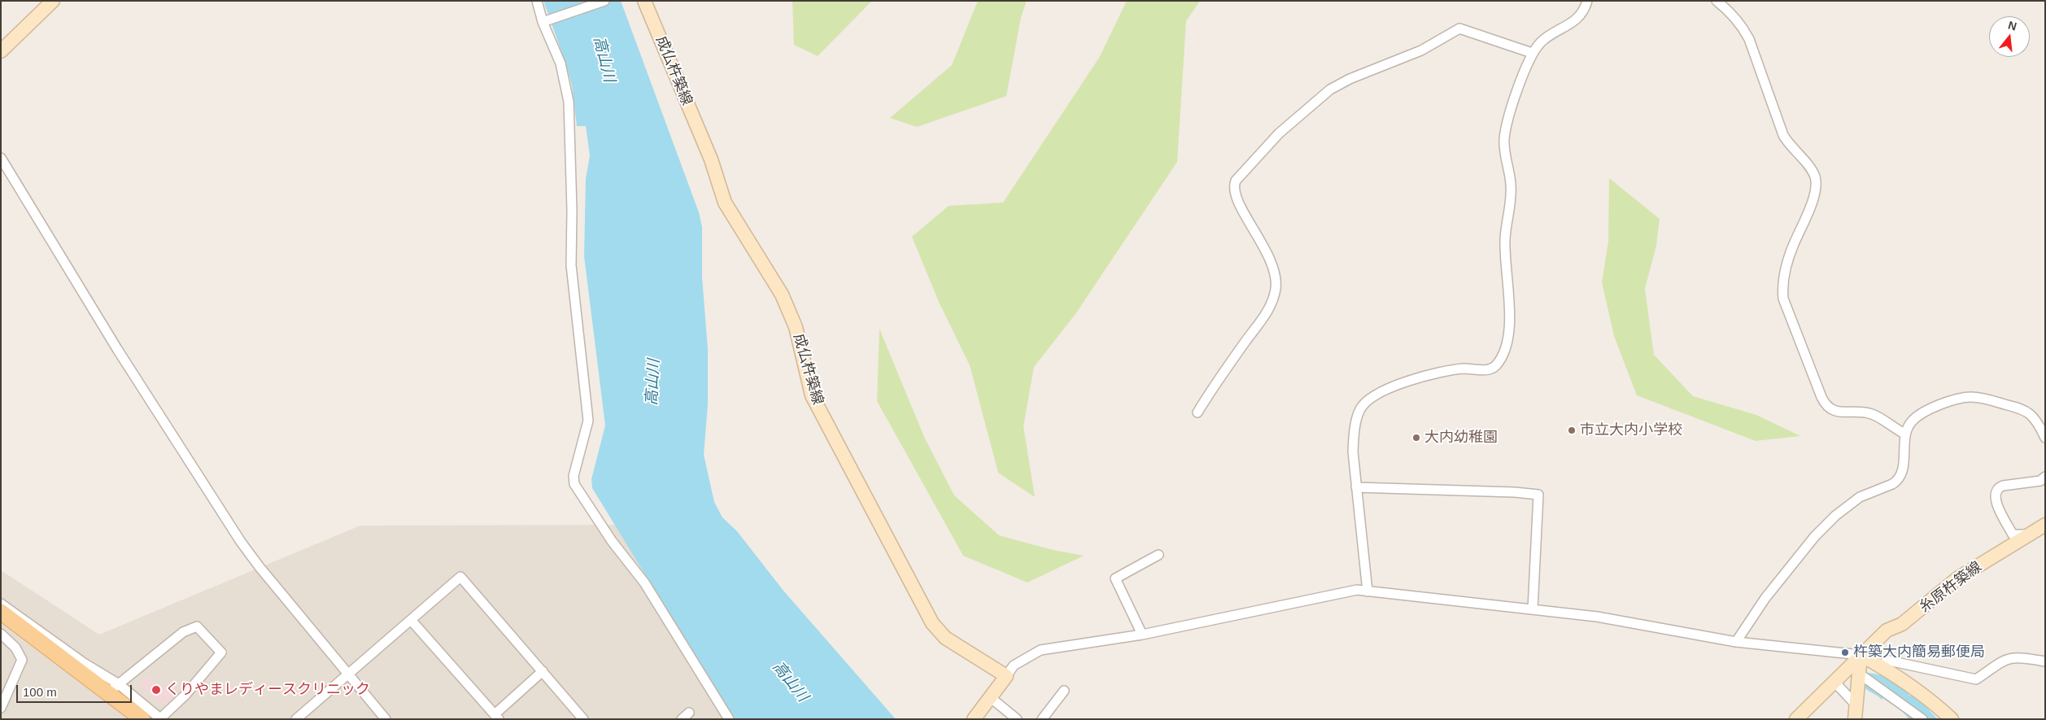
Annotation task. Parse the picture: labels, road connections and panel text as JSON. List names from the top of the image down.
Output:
{
  "streets": {
    "main road": ["成仏杵築線", "糸原杵築線"]
  },
  "water": ["高山川"],
  "places": [
    "市立大内小学校",
    "大内幼稚園",
    "杵築大内簡易郵便局",
    "くりやまレディースクリニック"
  ],
  "scale_bar": "100 m",
  "north": "top"
}
